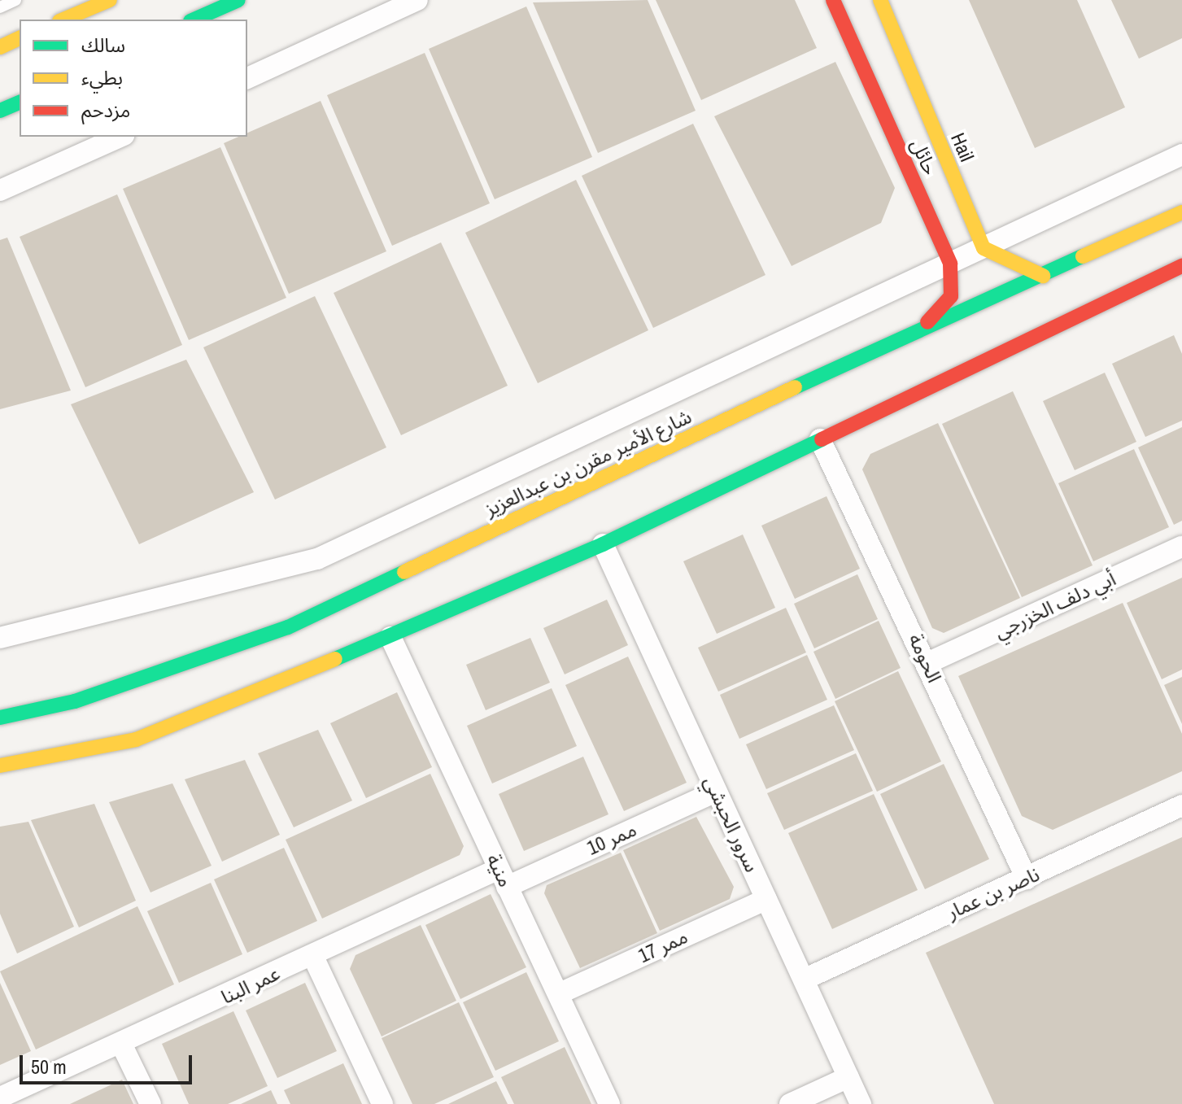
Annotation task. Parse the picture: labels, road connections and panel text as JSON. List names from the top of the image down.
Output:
{
  "streets": {
    "street": [
      "Hail",
      "حائل",
      "شارع الأمير مقرن بن عبدالعزيز",
      "أبي دلف الخزرجي",
      "الحومة",
      "سرور الحبشي",
      "ممر 10",
      "منية",
      "ناصر بن عمار",
      "ممر 17",
      "عمر البنا"
    ]
  },
  "crossings": [
    ["Hail", "حائل"],
    ["حائل", "شارع الأمير مقرن بن عبدالعزيز"],
    ["أبي دلف الخزرجي", "الحومة"],
    ["الحومة", "ناصر بن عمار"],
    ["سرور الحبشي", "ممر 10"],
    ["سرور الحبشي", "ناصر بن عمار"],
    ["سرور الحبشي", "ممر 17"],
    ["ممر 10", "منية"],
    ["ممر 10", "عمر البنا"],
    ["منية", "ممر 17"],
    ["منية", "عمر البنا"]
  ],
  "legend": ["سالك", "بطيء", "مزدحم"],
  "scale_bar": "50 m"
}
